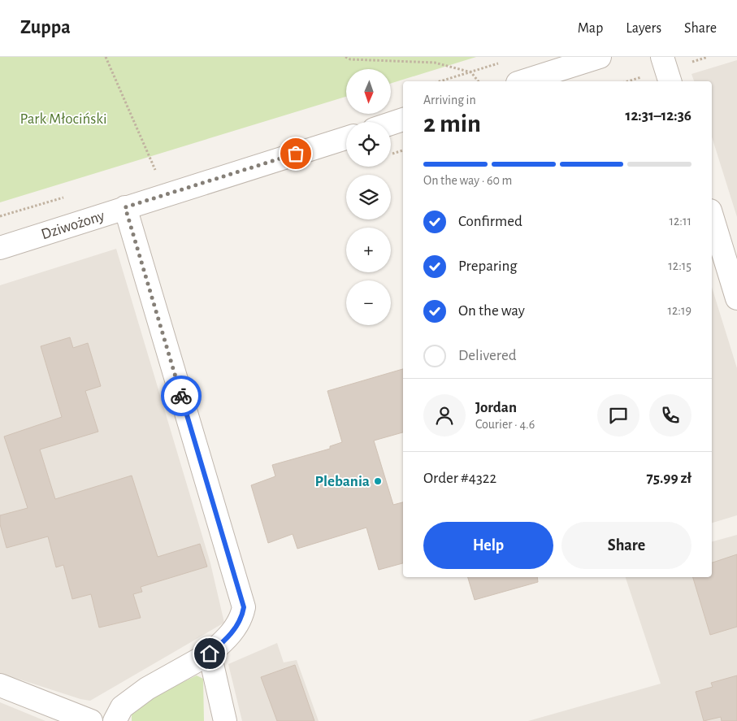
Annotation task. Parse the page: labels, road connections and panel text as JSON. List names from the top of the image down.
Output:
{
  "streets": {
    "street": ["Dziwożony"]
  },
  "parks": ["Park Młociński"],
  "places": ["Plebania"],
  "north": "bottom",
  "page": {
    "header": "Zuppa",
    "nav": ["Map", "Layers", "Share"],
    "map_buttons": ["+", "−"],
    "heading": ["2 min", "Arriving in", "12:31–12:36"],
    "panel": [
      "Jordan",
      "Courier · 4.6",
      "Order #4322",
      "75.99 zł"
    ],
    "bar": "On the way · 60 m",
    "list": [
      ["Confirmed", "12:11"],
      ["Preparing", "12:15"],
      ["On the way", "12:19"],
      "Delivered"
    ],
    "buttons": ["Help", "Share"]
  }
}
